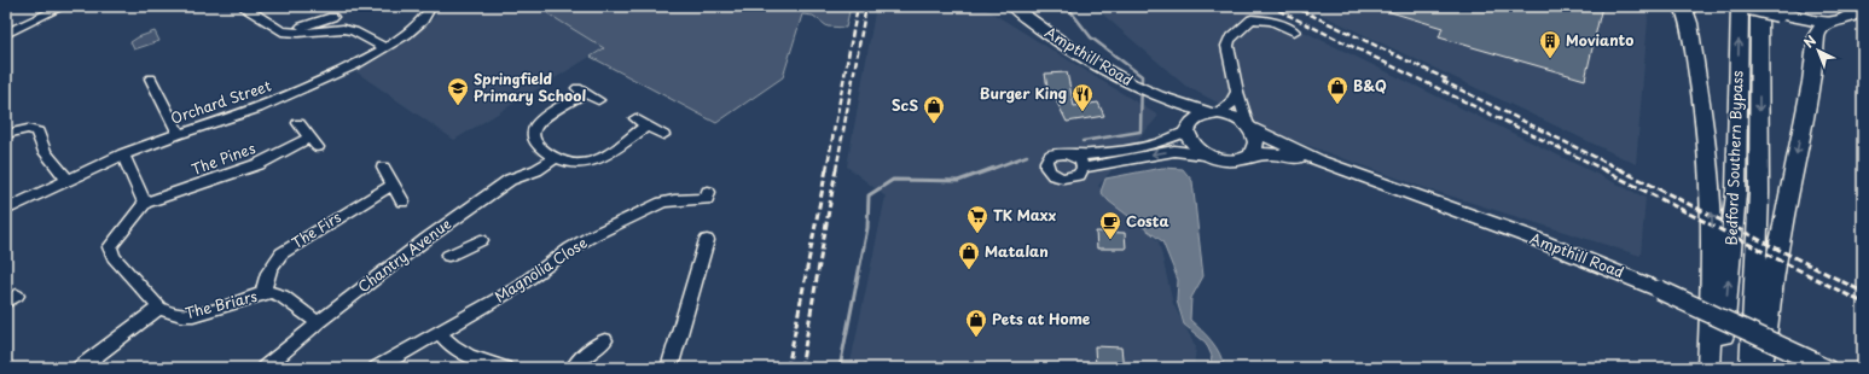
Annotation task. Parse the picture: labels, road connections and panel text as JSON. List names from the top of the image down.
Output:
{
  "streets": {
    "highway": ["Bedford Southern Bypass"],
    "main road": ["Ampthill Road"],
    "street": [
      "Orchard Street",
      "The Pines",
      "The Firs",
      "Chantry Avenue",
      "Magnolia Close",
      "The Briars"
    ]
  },
  "crossings": [
    ["The Pines", "The Briars"],
    ["The Firs", "The Briars"],
    ["Chantry Avenue", "The Briars"]
  ],
  "places": {
    "building": ["Movianto"],
    "shop": [
      "B&Q",
      "ScS",
      "Matalan",
      "Pets at Home"
    ],
    "school or university": ["Springfield Primary School"],
    "restaurant": ["Burger King"],
    "supermarket": ["TK Maxx"],
    "cafe": ["Costa"]
  },
  "north": "top left"
}
